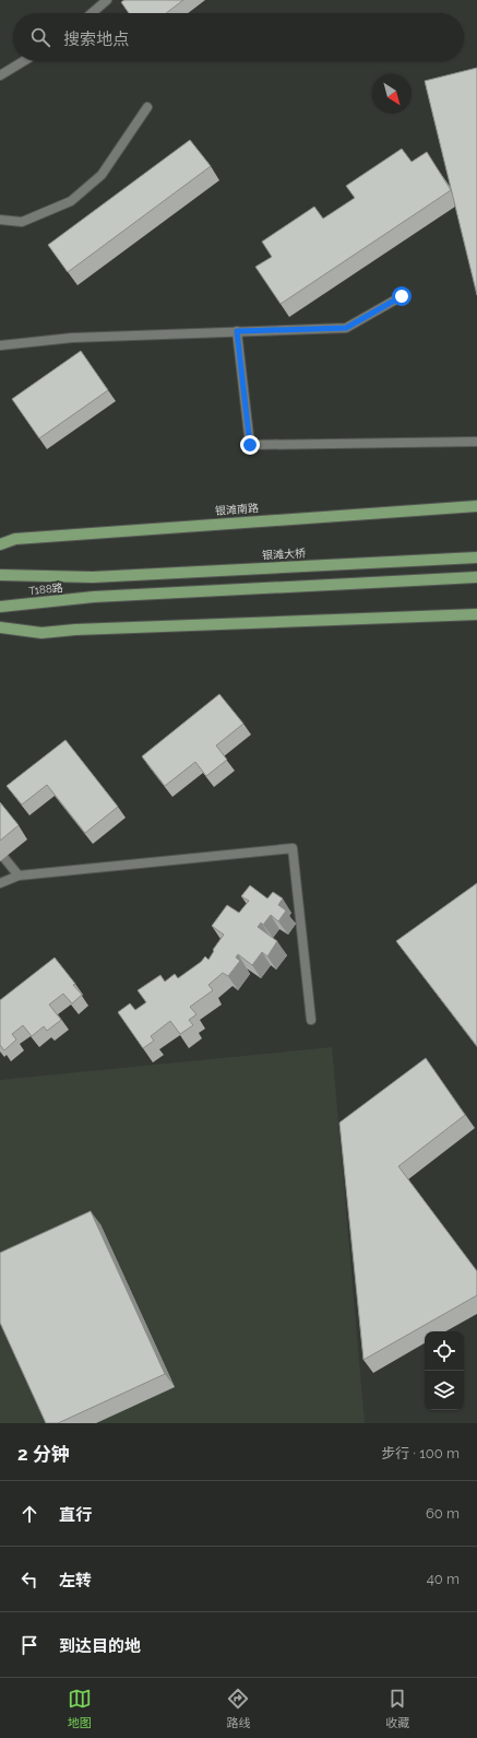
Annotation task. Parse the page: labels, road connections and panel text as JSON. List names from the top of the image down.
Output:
{
  "streets": {
    "main road": ["银滩南路", "银滩大桥", "T188路"]
  },
  "crossings": [
    ["银滩大桥", "T188路"]
  ],
  "north": "bottom right",
  "page": {
    "search": "搜索地点",
    "heading": ["2 分钟", "步行 · 100 m"],
    "list": [
      ["直行", "60 m"],
      ["左转", "40 m"],
      "到达目的地"
    ],
    "nav": ["地图", "路线", "收藏"]
  }
}
